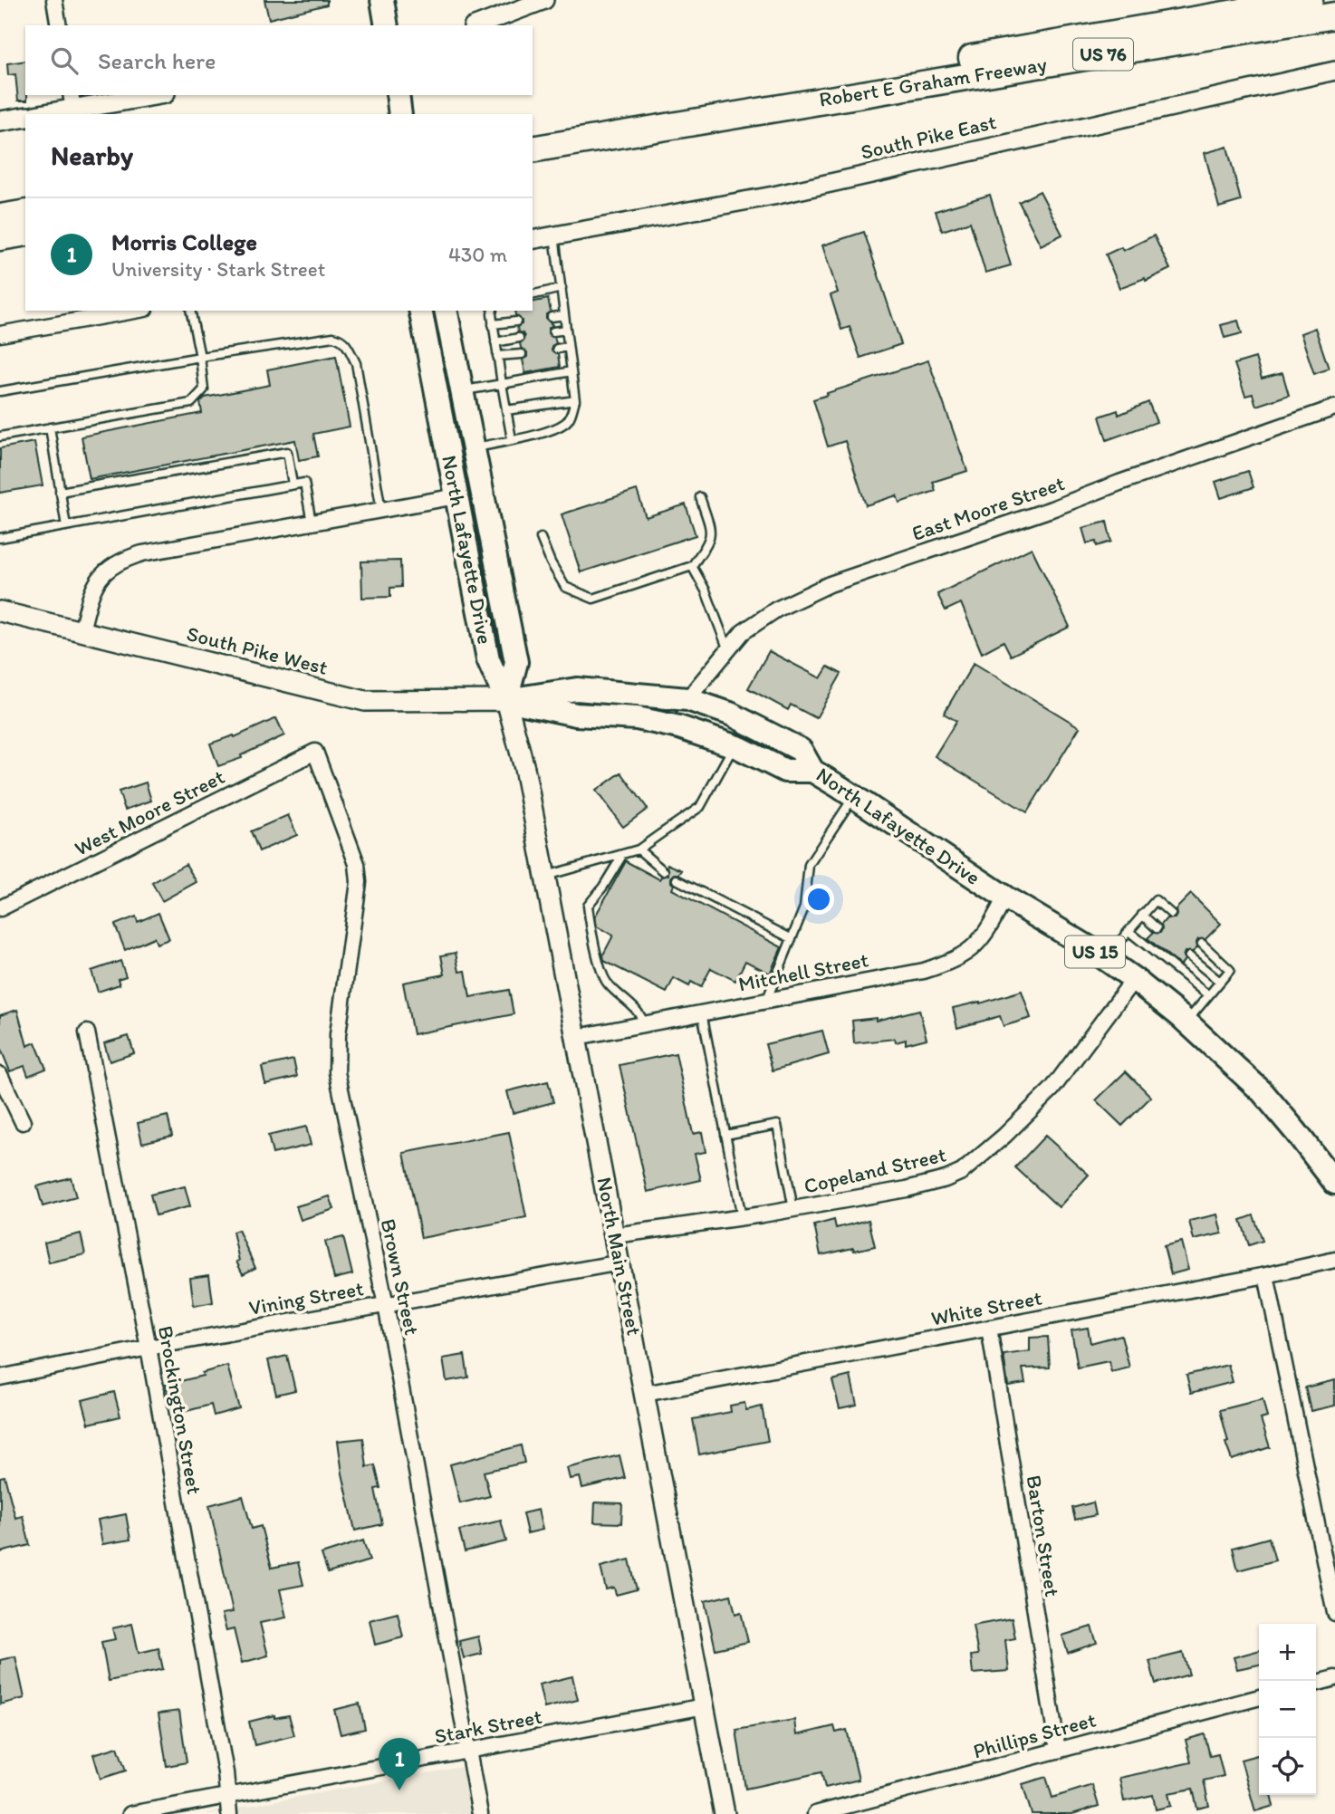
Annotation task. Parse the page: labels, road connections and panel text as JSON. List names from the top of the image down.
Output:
{
  "streets": {
    "highway": ["US 76", "Robert E Graham Freeway"],
    "main road": [
      "North Lafayette Drive",
      "South Pike West",
      "US 15",
      "North Main Street"
    ],
    "street": [
      "South Pike East",
      "East Moore Street",
      "West Moore Street",
      "Mitchell Street",
      "Copeland Street",
      "Brown Street",
      "Vining Street",
      "White Street",
      "Brockington Street",
      "Barton Street",
      "Stark Street",
      "Phillips Street"
    ]
  },
  "crossings": [
    ["East Moore Street", "North Lafayette Drive"],
    ["North Lafayette Drive", "South Pike West"],
    ["North Lafayette Drive", "Mitchell Street"],
    ["North Lafayette Drive", "Copeland Street"],
    ["North Lafayette Drive", "North Main Street"],
    ["South Pike West", "North Main Street"],
    ["West Moore Street", "Brown Street"],
    ["Mitchell Street", "North Main Street"],
    ["Copeland Street", "North Main Street"],
    ["North Main Street", "Vining Street"],
    ["North Main Street", "White Street"],
    ["North Main Street", "Stark Street"],
    ["Brown Street", "Vining Street"],
    ["Brown Street", "Stark Street"],
    ["Vining Street", "Brockington Street"],
    ["White Street", "Barton Street"],
    ["Brockington Street", "Stark Street"],
    ["Barton Street", "Phillips Street"]
  ],
  "page": {
    "search": "Search here",
    "heading": "Nearby",
    "list": [
      {
        "mark": "1",
        "name": "Morris College",
        "note": "University · Stark Street",
        "value": "430 m"
      }
    ],
    "map_buttons": ["+", "−"],
    "pins": "1"
  }
}
